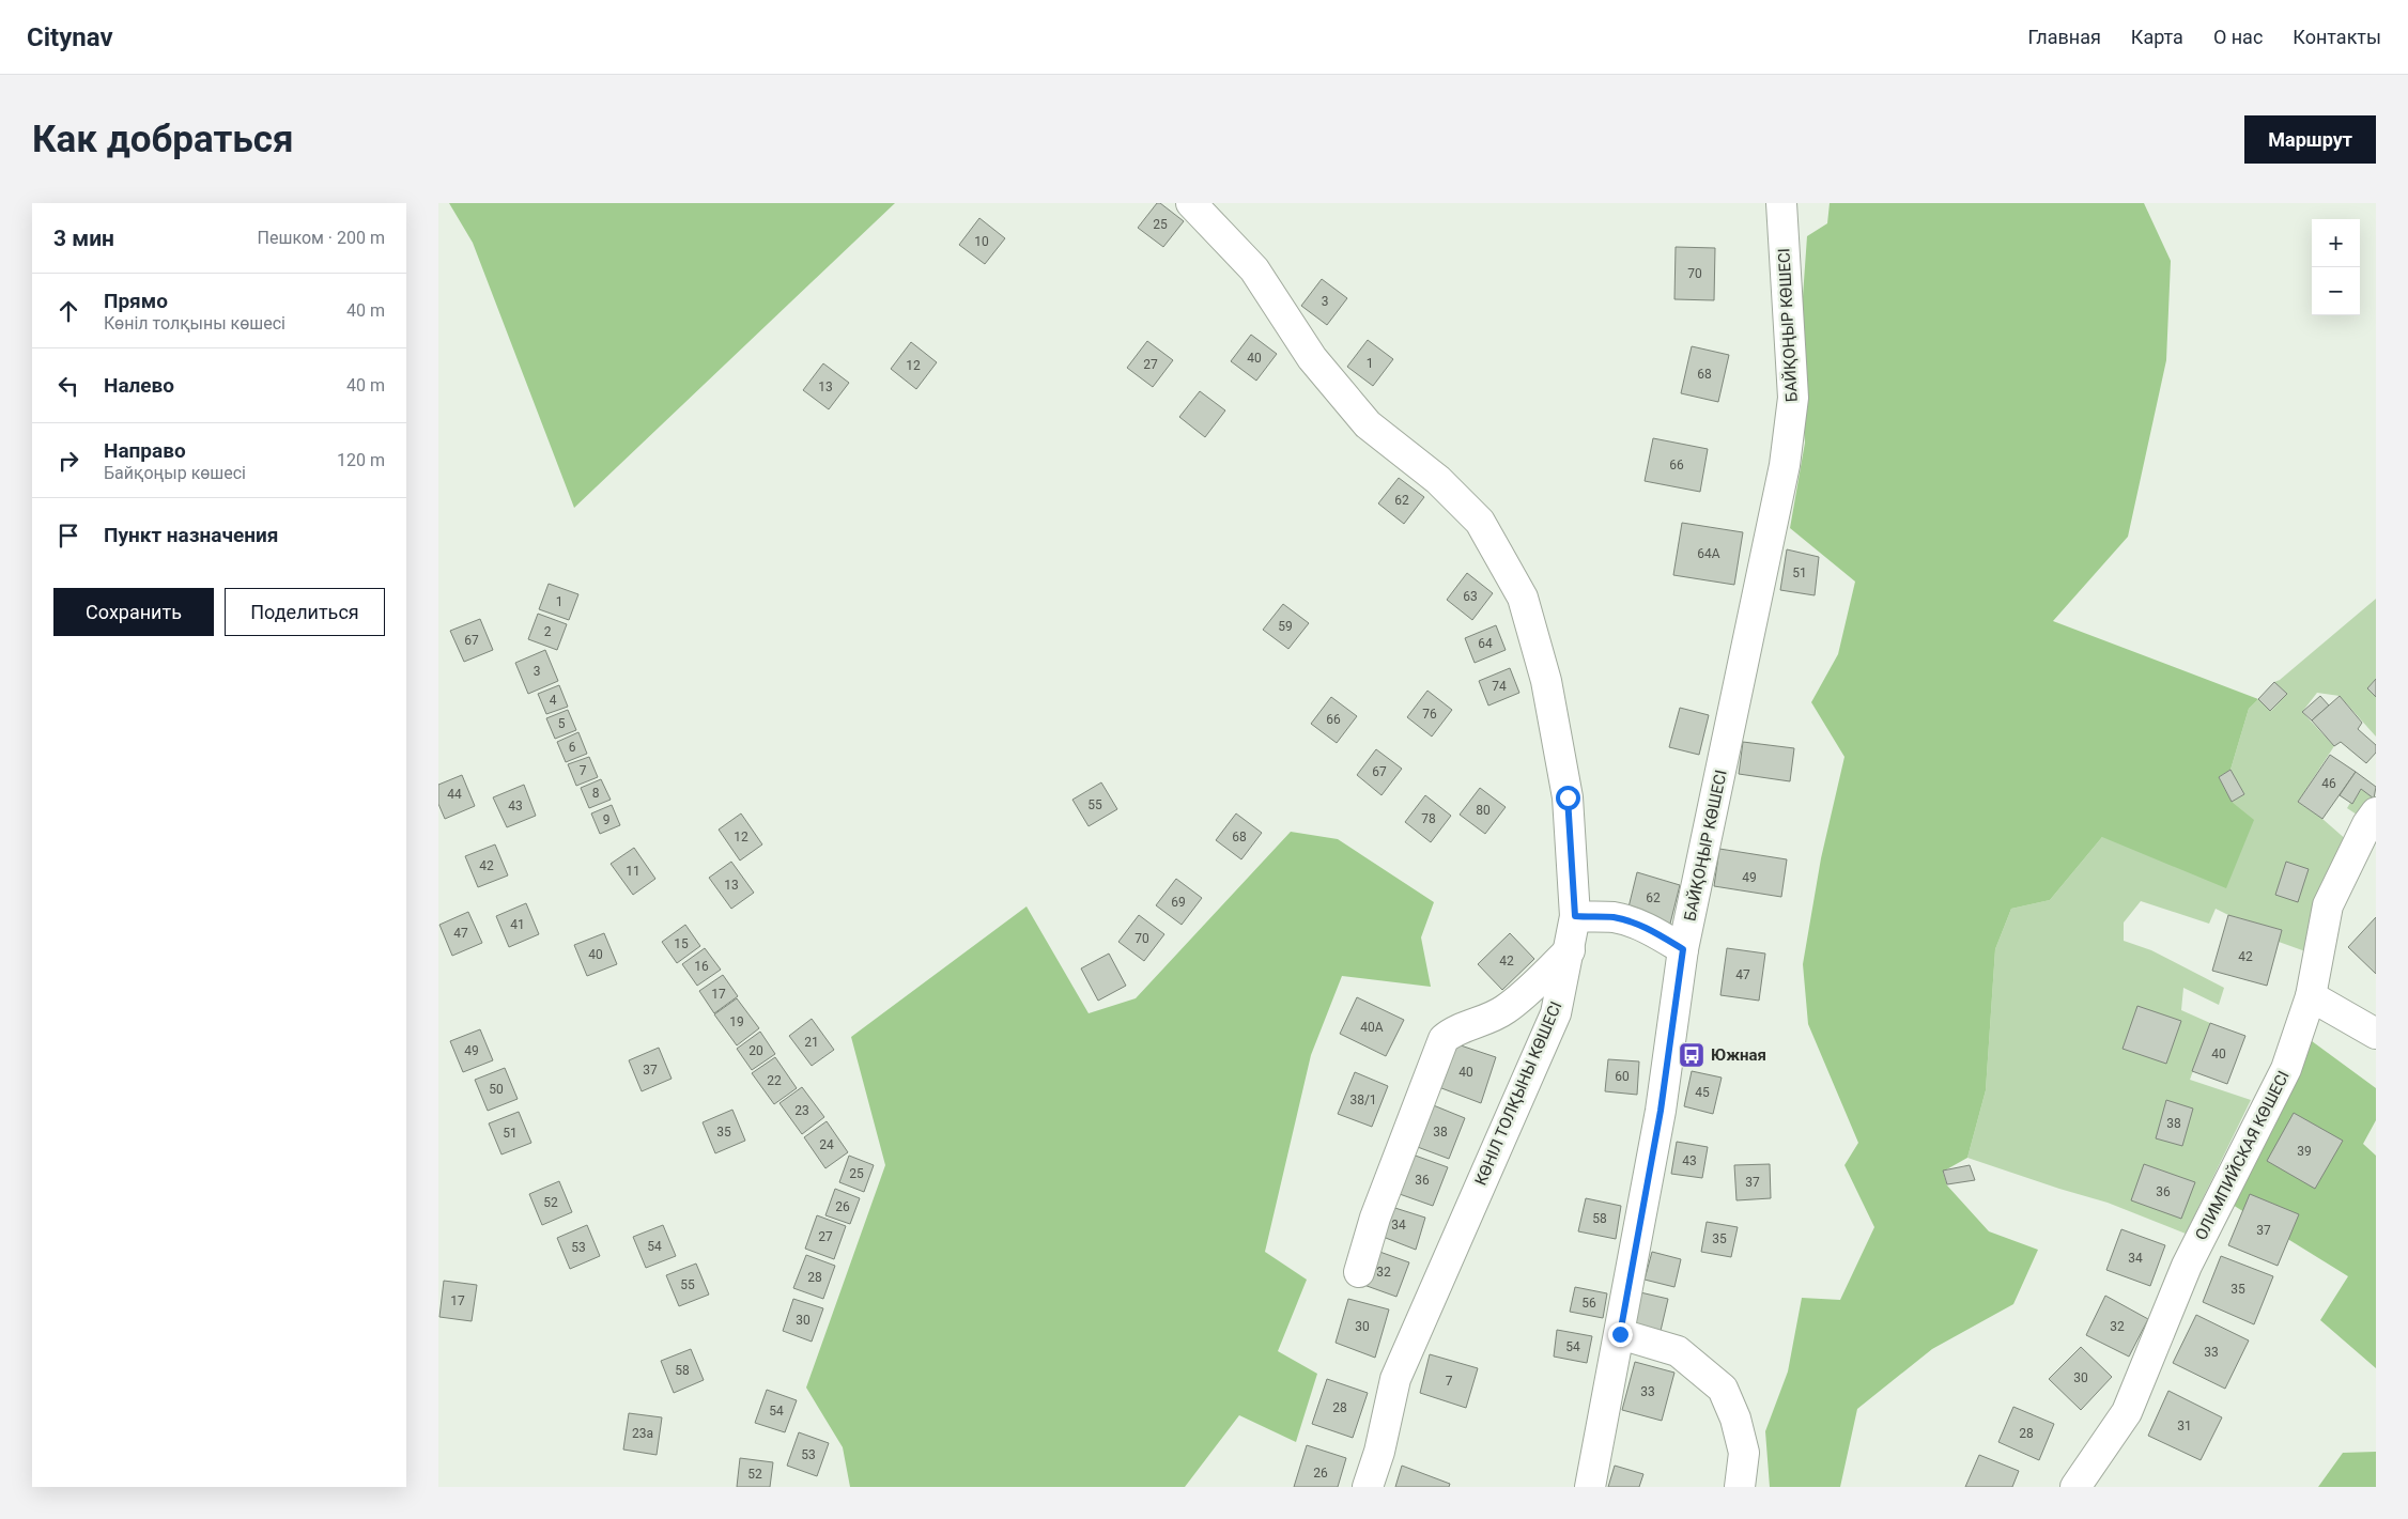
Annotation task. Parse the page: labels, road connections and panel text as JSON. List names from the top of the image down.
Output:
{
  "streets": {
    "street": ["БАЙҚОҢЫР КӨШЕСІ", "КӨНІЛ ТОЛҚЫНЫ КӨШЕСІ", "ОЛИМПИЙСКАЯ КӨШЕСІ"]
  },
  "places": {
    "bus stop": ["Южная"]
  },
  "house_numbers": [
    "25",
    "10",
    "70",
    "3",
    "40",
    "1",
    "27",
    "12",
    "68",
    "13",
    "66",
    "62",
    "64А",
    "51",
    "63",
    "1",
    "59",
    "2",
    "67",
    "64",
    "3",
    "74",
    "4",
    "76",
    "66",
    "5",
    "6",
    "7",
    "67",
    "46",
    "8",
    "44",
    "55",
    "43",
    "80",
    "78",
    "9",
    "12",
    "68",
    "42",
    "11",
    "49",
    "13",
    "62",
    "69",
    "41",
    "47",
    "70",
    "15",
    "40",
    "42",
    "42",
    "16",
    "47",
    "17",
    "19",
    "40А",
    "21",
    "49",
    "20",
    "40",
    "37",
    "40",
    "60",
    "22",
    "50",
    "45",
    "38/1",
    "23",
    "38",
    "35",
    "38",
    "51",
    "24",
    "39",
    "43",
    "25",
    "36",
    "37",
    "36",
    "52",
    "26",
    "58",
    "34",
    "37",
    "27",
    "35",
    "54",
    "53",
    "34",
    "32",
    "28",
    "55",
    "35",
    "17",
    "56",
    "30",
    "30",
    "32",
    "54",
    "33",
    "58",
    "30",
    "7",
    "33",
    "28",
    "54",
    "31",
    "23а",
    "28",
    "53",
    "26",
    "52"
  ],
  "page": {
    "header": "Citynav",
    "nav": [
      "Главная",
      "Карта",
      "О нас",
      "Контакты"
    ],
    "buttons": [
      "Маршрут",
      ["Сохранить", "Поделиться"]
    ],
    "title": "Как добраться",
    "heading": ["3 мин", "Пешком · 200 m"],
    "map_buttons": ["+", "−"],
    "list": [
      ["Прямо", "Көніл толқыны көшесі", "40 m"],
      ["Налево", "40 m"],
      ["Направо", "Байқоңыр көшесі", "120 m"],
      "Пункт назначения"
    ]
  }
}
